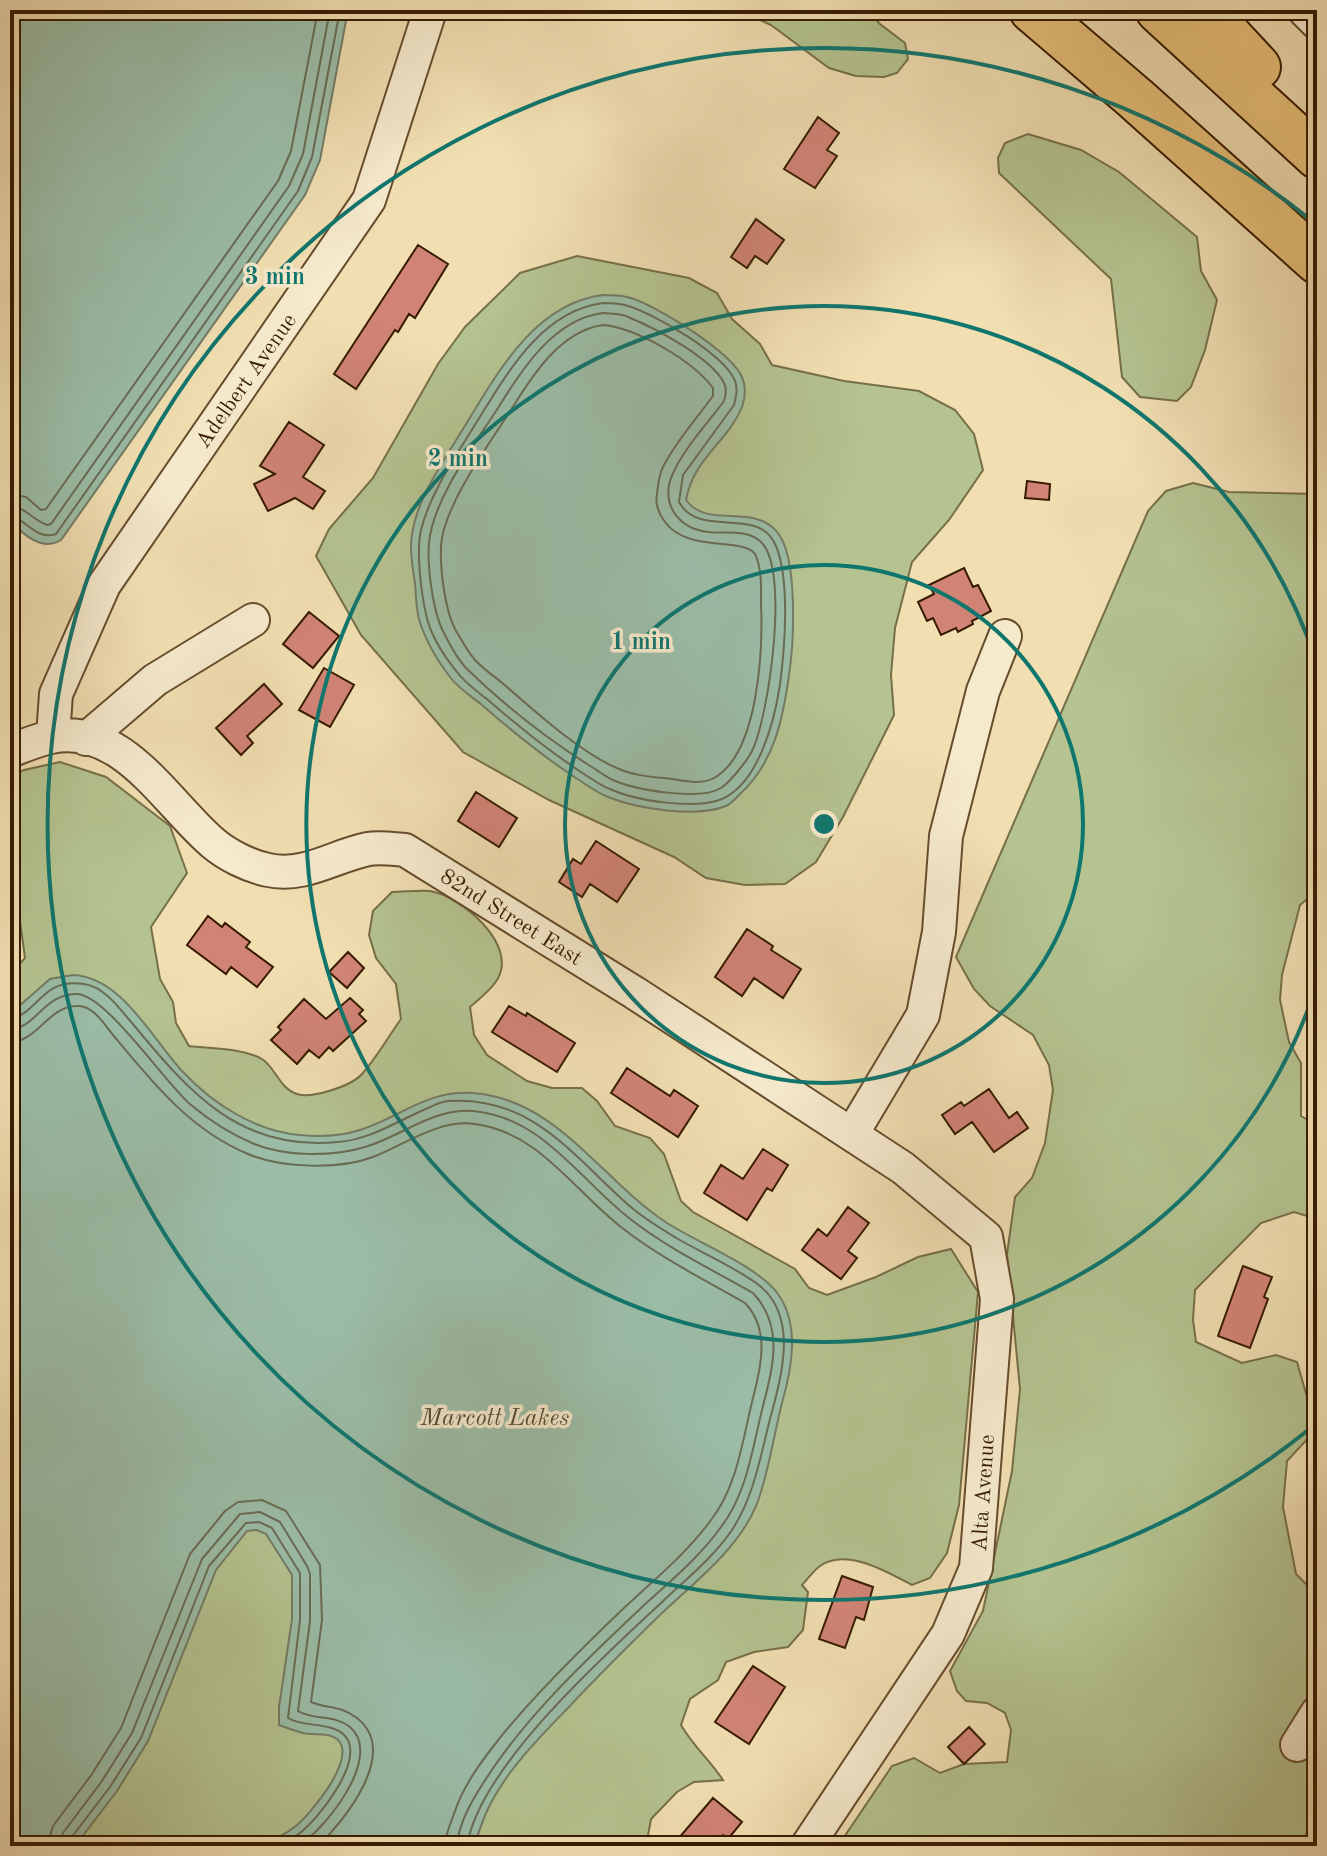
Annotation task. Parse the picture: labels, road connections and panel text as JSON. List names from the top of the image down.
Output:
{
  "streets": {
    "street": ["Adelbert Avenue", "82nd Street East", "Alta Avenue"]
  },
  "crossings": [
    ["Adelbert Avenue", "82nd Street East"],
    ["82nd Street East", "Alta Avenue"]
  ],
  "water": ["Marcott Lakes"],
  "rings": ["3 min", "2 min", "1 min"]
}
